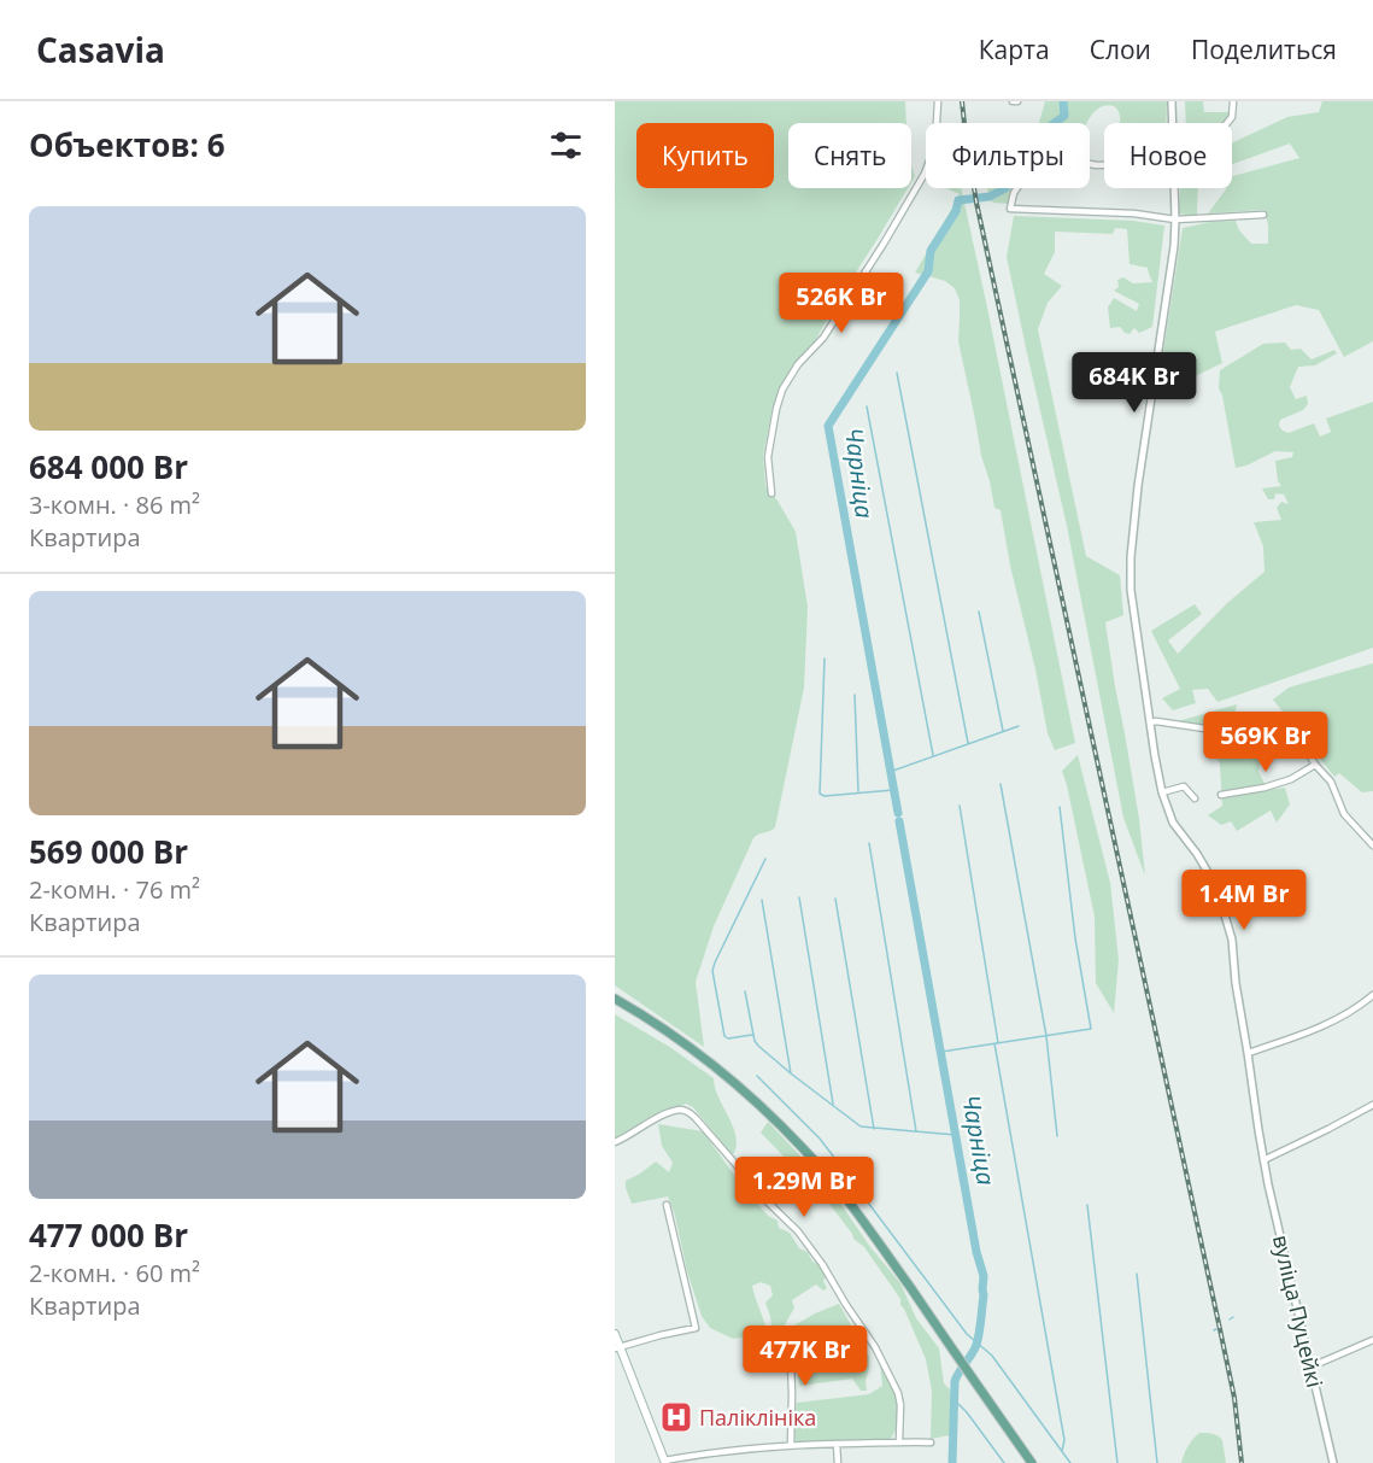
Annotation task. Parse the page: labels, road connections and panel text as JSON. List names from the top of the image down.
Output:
{
  "streets": {
    "street": ["вуліца Пуцейкі"]
  },
  "water": ["Чарніца"],
  "places": {
    "hospital": ["Паліклініка"]
  },
  "page": {
    "header": "Casavia",
    "nav": ["Карта", "Слои", "Поделиться"],
    "heading": "Объектов: 6",
    "chip": [
      "Купить",
      "Снять",
      "Фильтры",
      "Новое"
    ],
    "list": [
      {
        "name": "684 000 Br",
        "note": "3-комн. · 86 m² · Квартира"
      },
      {
        "name": "569 000 Br",
        "note": "2-комн. · 76 m² · Квартира"
      },
      {
        "name": "477 000 Br",
        "note": "2-комн. · 60 m² · Квартира"
      }
    ],
    "price": [
      "526K Br",
      "684K Br",
      "569K Br",
      "1.4M Br",
      "1.29M Br",
      "477K Br"
    ]
  }
}
